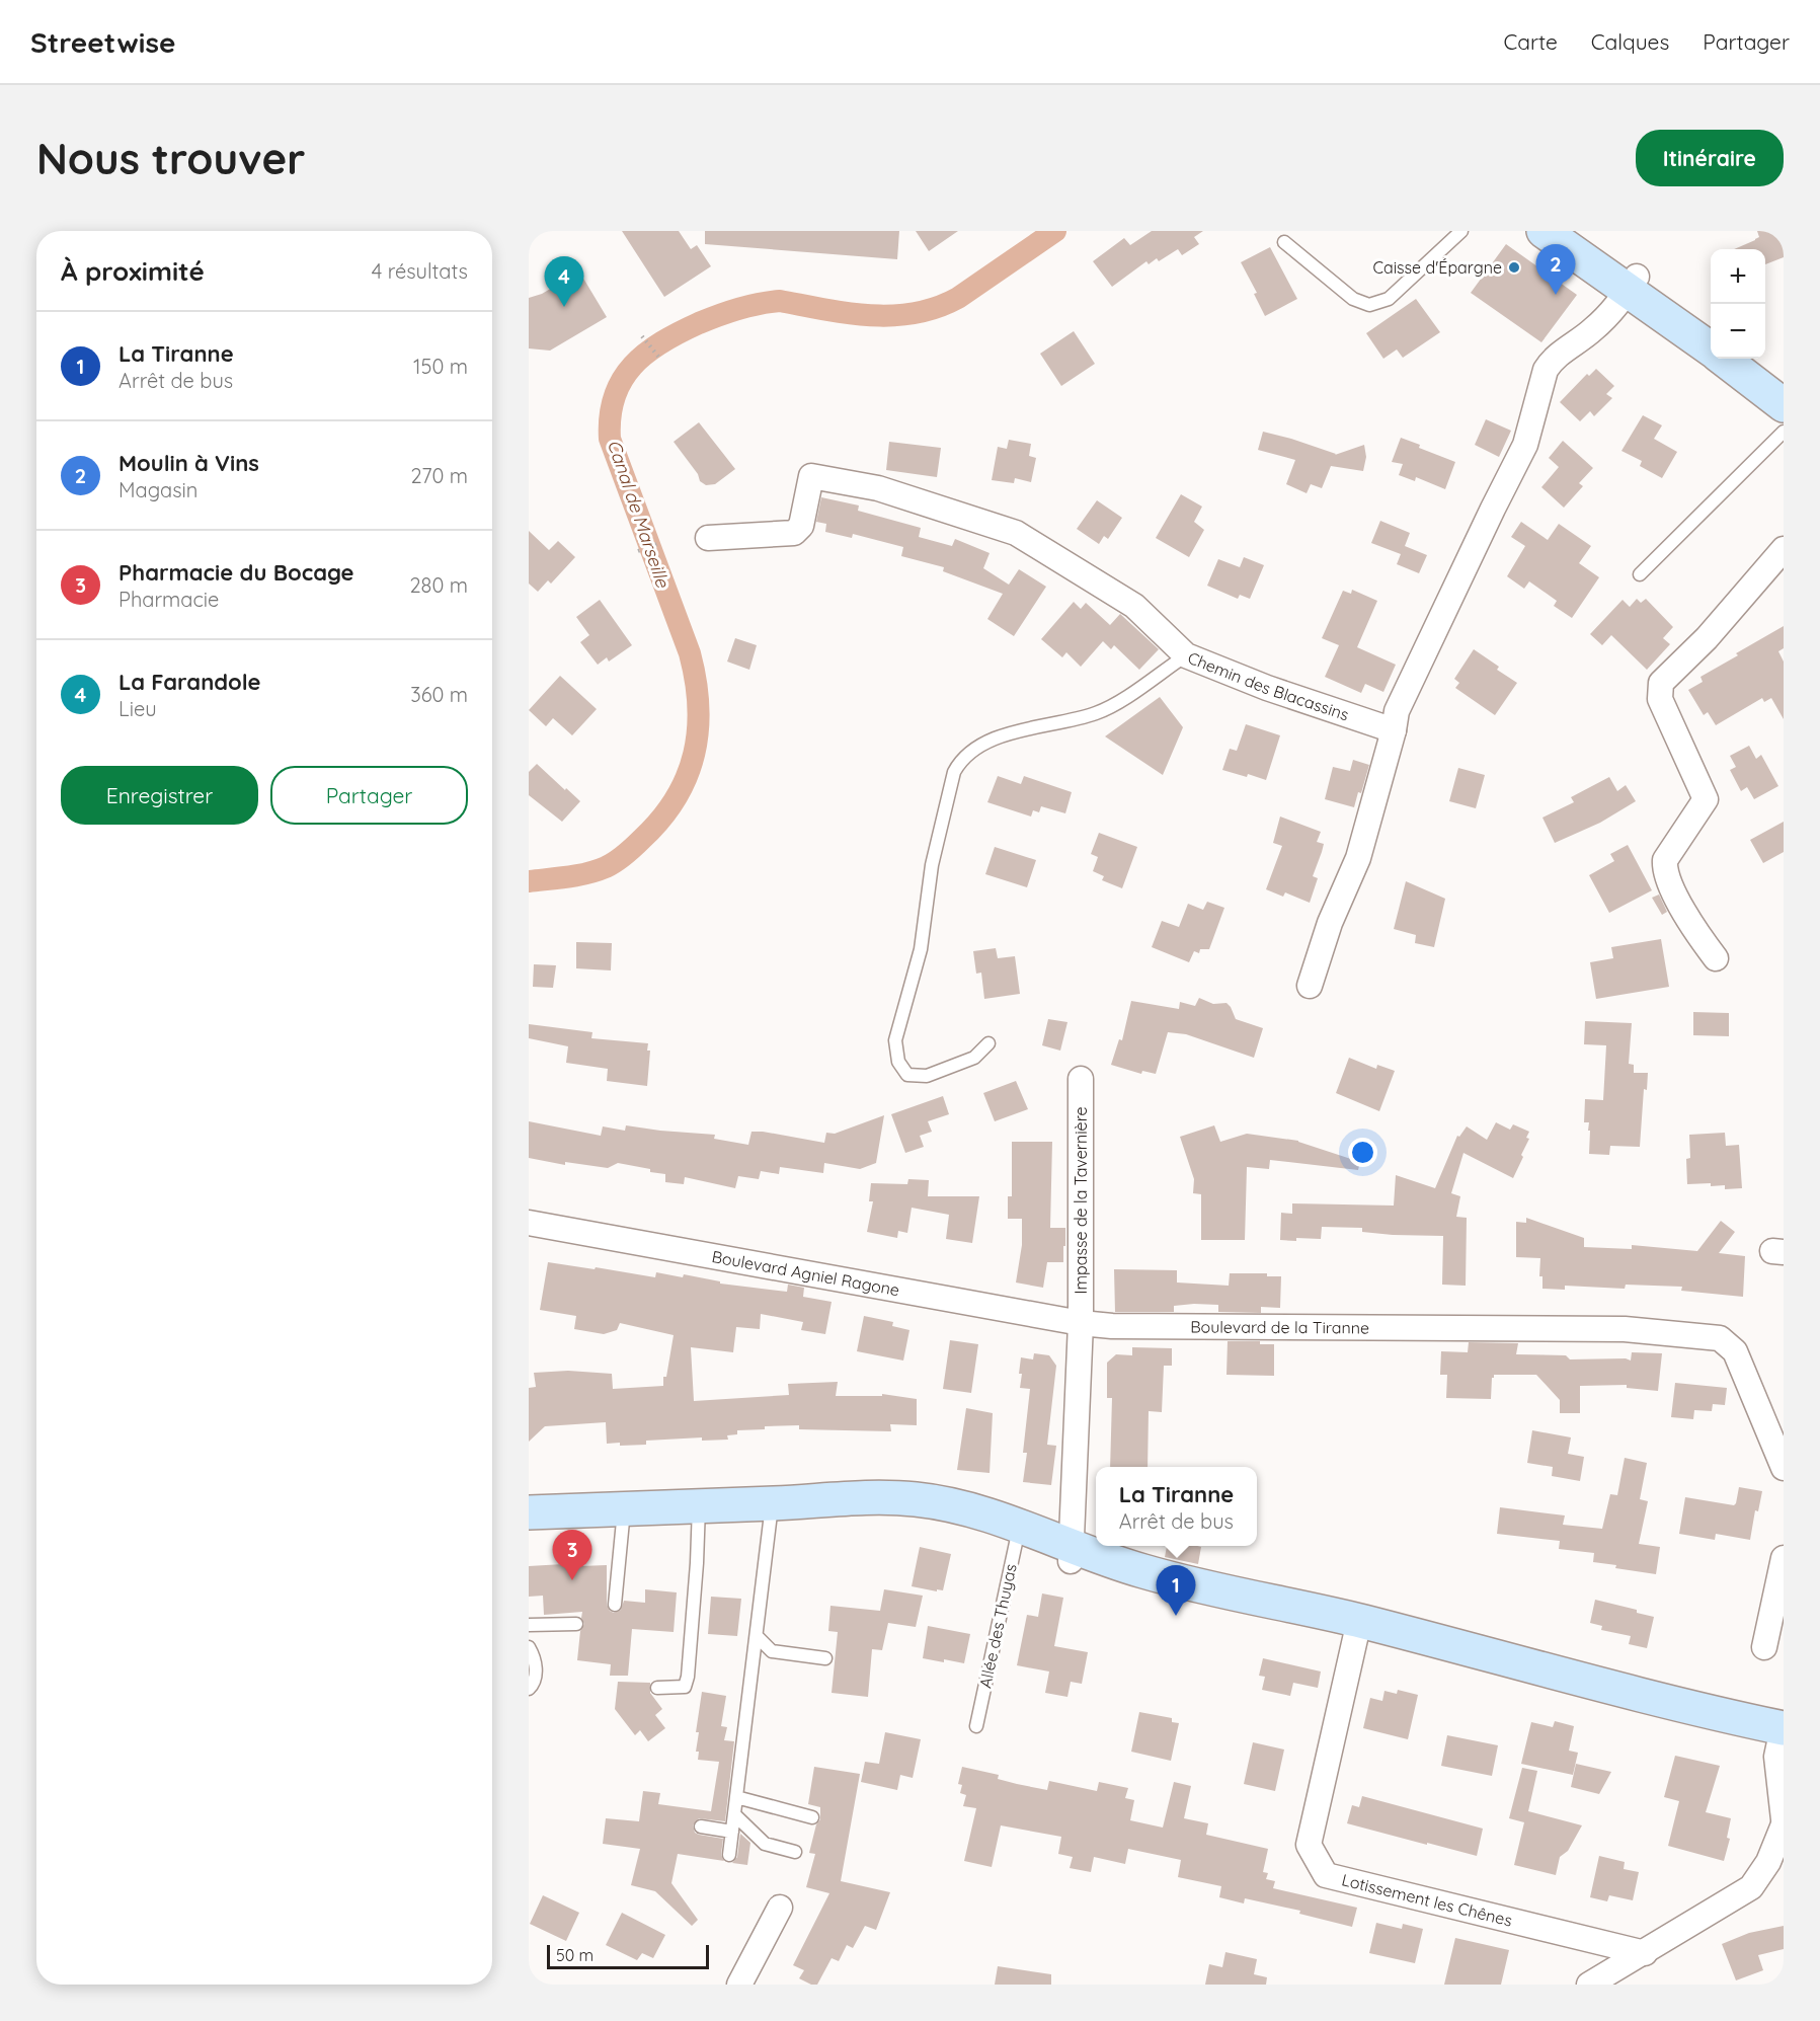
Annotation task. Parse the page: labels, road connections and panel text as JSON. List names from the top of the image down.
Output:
{
  "streets": {
    "street": [
      "Chemin des Blacassins",
      "Impasse de la Tavernière",
      "Boulevard Agniel Ragone",
      "Boulevard de la Tiranne",
      "Lotissement les Chênes"
    ],
    "lane": ["Allée des Thuyas"]
  },
  "crossings": [
    ["Impasse de la Tavernière", "Boulevard Agniel Ragone"],
    ["Impasse de la Tavernière", "Boulevard de la Tiranne"],
    ["Boulevard Agniel Ragone", "Boulevard de la Tiranne"]
  ],
  "water": ["Canal de Marseille"],
  "places": ["Caisse d'Épargne"],
  "scale_bar": "50 m",
  "page": {
    "header": "Streetwise",
    "nav": ["Carte", "Calques", "Partager"],
    "buttons": [
      "Itinéraire",
      ["Enregistrer", "Partager"]
    ],
    "title": "Nous trouver",
    "heading": ["À proximité", "4 résultats"],
    "pins": [
      "2",
      "4",
      "3",
      "1"
    ],
    "map_buttons": ["+", "−"],
    "list": [
      {
        "mark": "1",
        "name": "La Tiranne",
        "note": "Arrêt de bus",
        "value": "150 m"
      },
      {
        "mark": "2",
        "name": "Moulin à Vins",
        "note": "Magasin",
        "value": "270 m"
      },
      {
        "mark": "3",
        "name": "Pharmacie du Bocage",
        "note": "Pharmacie",
        "value": "280 m"
      },
      {
        "mark": "4",
        "name": "La Farandole",
        "note": "Lieu",
        "value": "360 m"
      }
    ],
    "popup": ["La Tiranne", "Arrêt de bus"],
    "scale": "50 m"
  }
}
